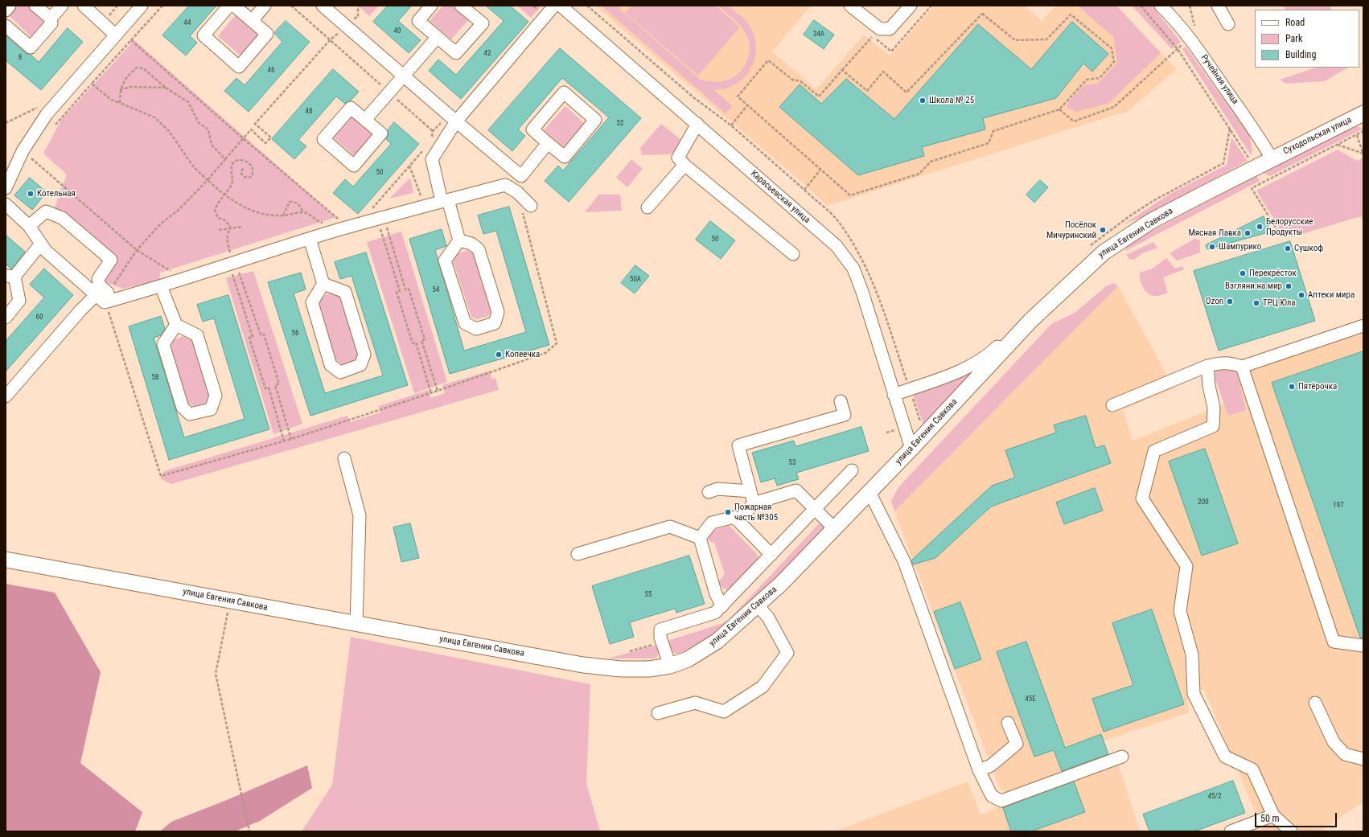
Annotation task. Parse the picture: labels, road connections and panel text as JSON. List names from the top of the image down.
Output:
{
  "streets": {
    "main road": ["Суходольская улица", "улица Евгения Савкова"],
    "street": ["Ручейная улица", "Карасьевская улица"]
  },
  "crossings": [
    ["Ручейная улица", "Суходольская улица"],
    ["Ручейная улица", "улица Евгения Савкова"],
    ["Суходольская улица", "улица Евгения Савкова"],
    ["Карасьевская улица", "улица Евгения Савкова"]
  ],
  "places": [
    "Школа № 25",
    "Котельная",
    "Белорусские Продукты",
    "Посёлок Мичуринский",
    "Мясная Лавка",
    "Шампурико",
    "Сушкоф",
    "Перекрёсток",
    "Взгляни на мир",
    "Аптеки мира",
    "Ozon",
    "ТРЦ Юла",
    "Копеечка",
    "Пятёрочка",
    "Пожарная часть №305"
  ],
  "house_numbers": [
    "44",
    "40",
    "34А",
    "42",
    "8",
    "46",
    "48",
    "52",
    "50",
    "50",
    "50А",
    "54",
    "60",
    "56",
    "58",
    "53",
    "200",
    "197",
    "55",
    "45Е",
    "45/2"
  ],
  "legend": ["Road", "Park", "Building"],
  "scale_bar": "50 m"
}
